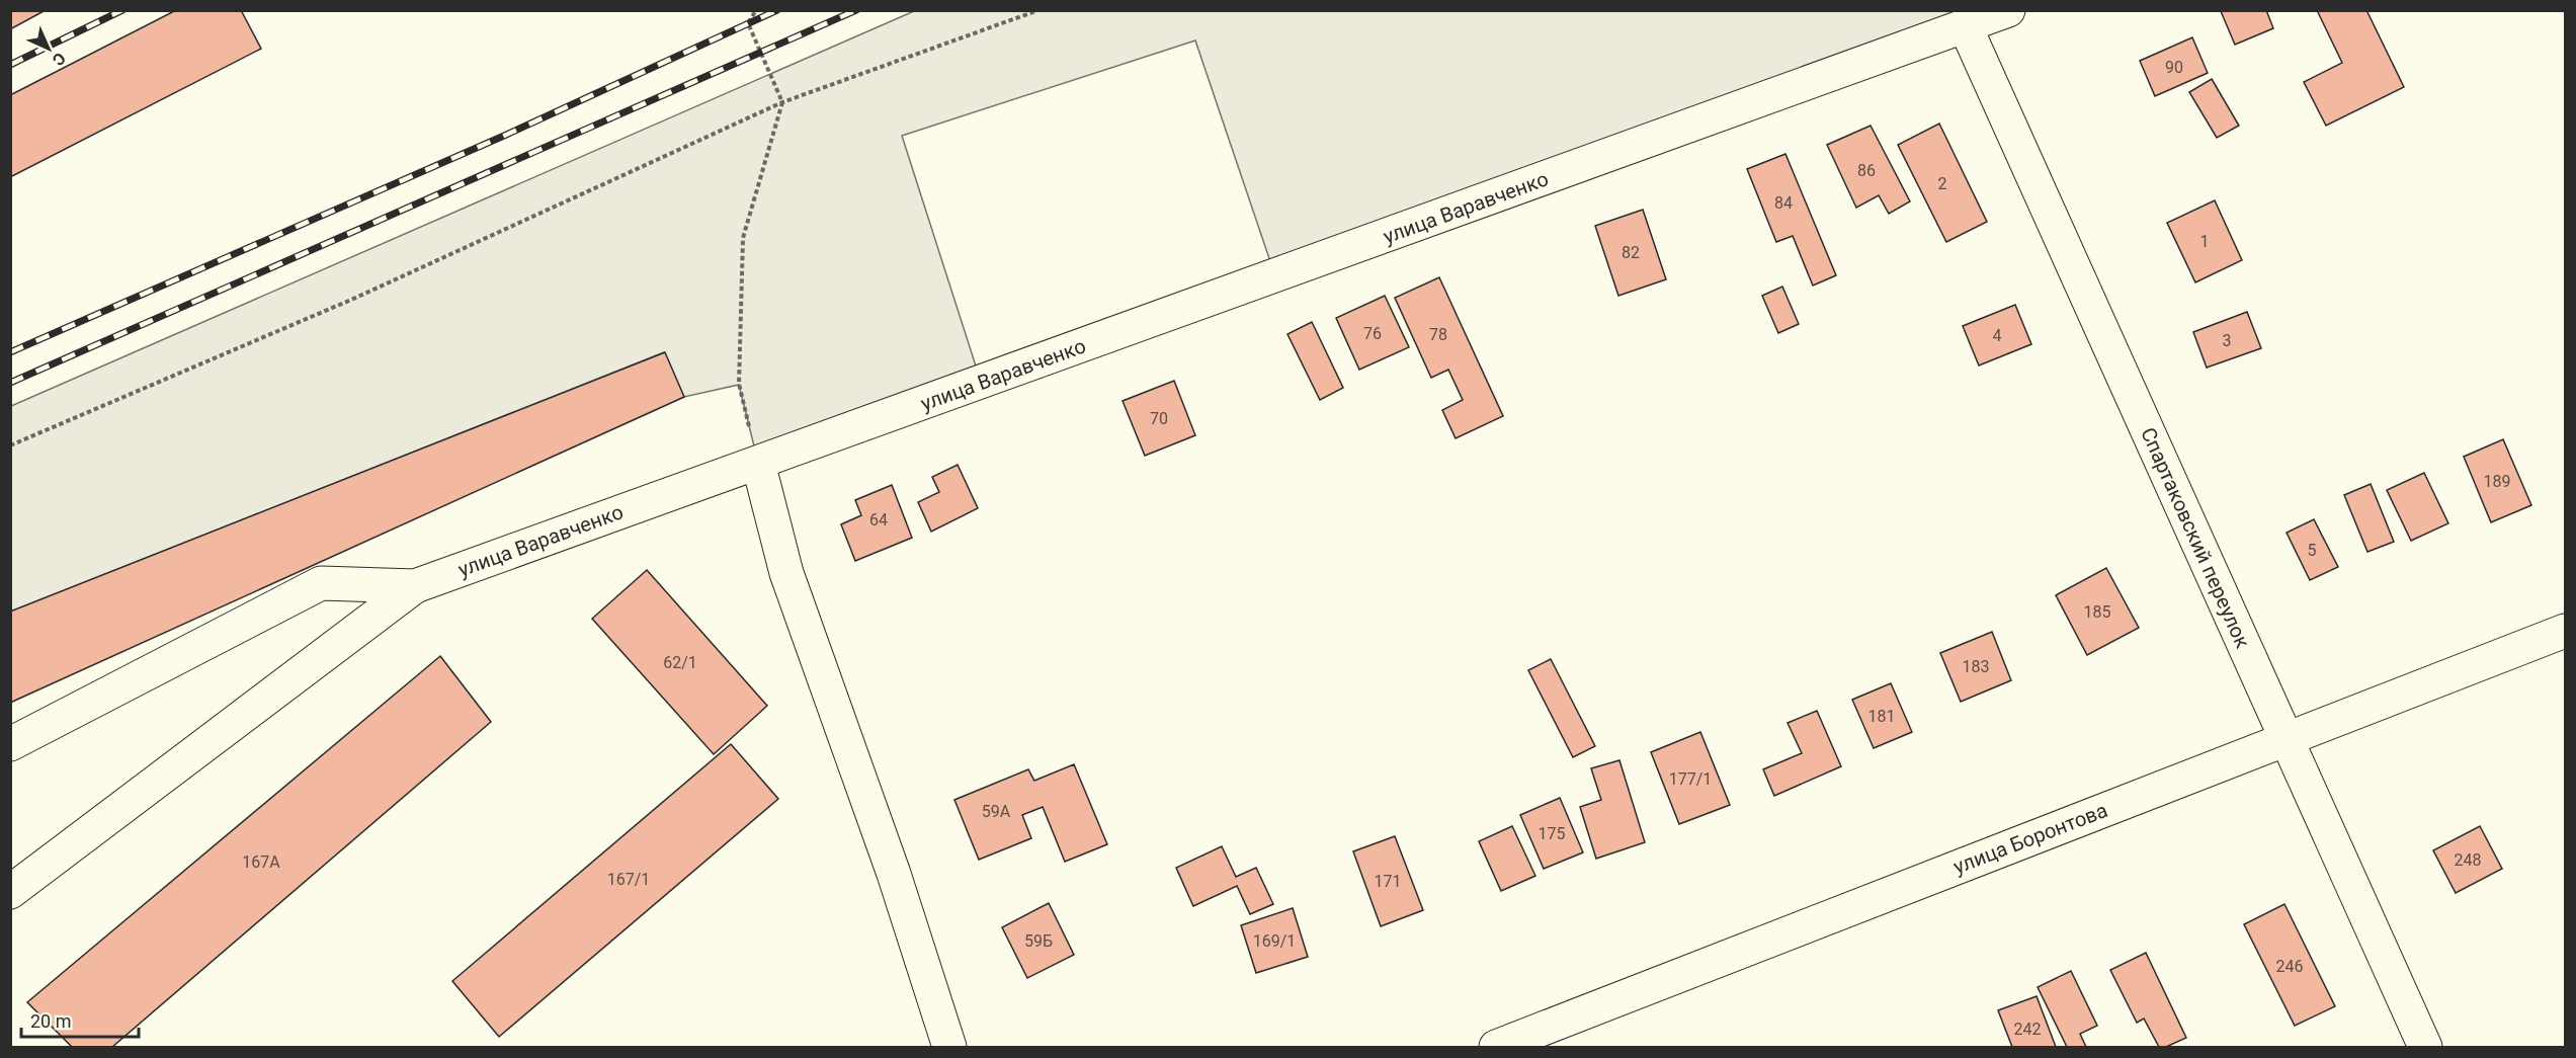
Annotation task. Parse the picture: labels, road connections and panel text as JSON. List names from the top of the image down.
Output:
{
  "streets": {
    "street": ["улица Варавченко", "Спартаковский переулок", "улица Боронтова"]
  },
  "crossings": [
    ["улица Варавченко", "Спартаковский переулок"],
    ["Спартаковский переулок", "улица Боронтова"]
  ],
  "house_numbers": [
    "90",
    "86",
    "2",
    "84",
    "1",
    "82",
    "76",
    "78",
    "4",
    "3",
    "70",
    "189",
    "64",
    "5",
    "185",
    "62/1",
    "183",
    "181",
    "177/1",
    "59А",
    "175",
    "248",
    "167А",
    "167/1",
    "171",
    "59Б",
    "169/1",
    "246",
    "242"
  ],
  "scale_bar": "20 m",
  "north": "bottom right"
}
